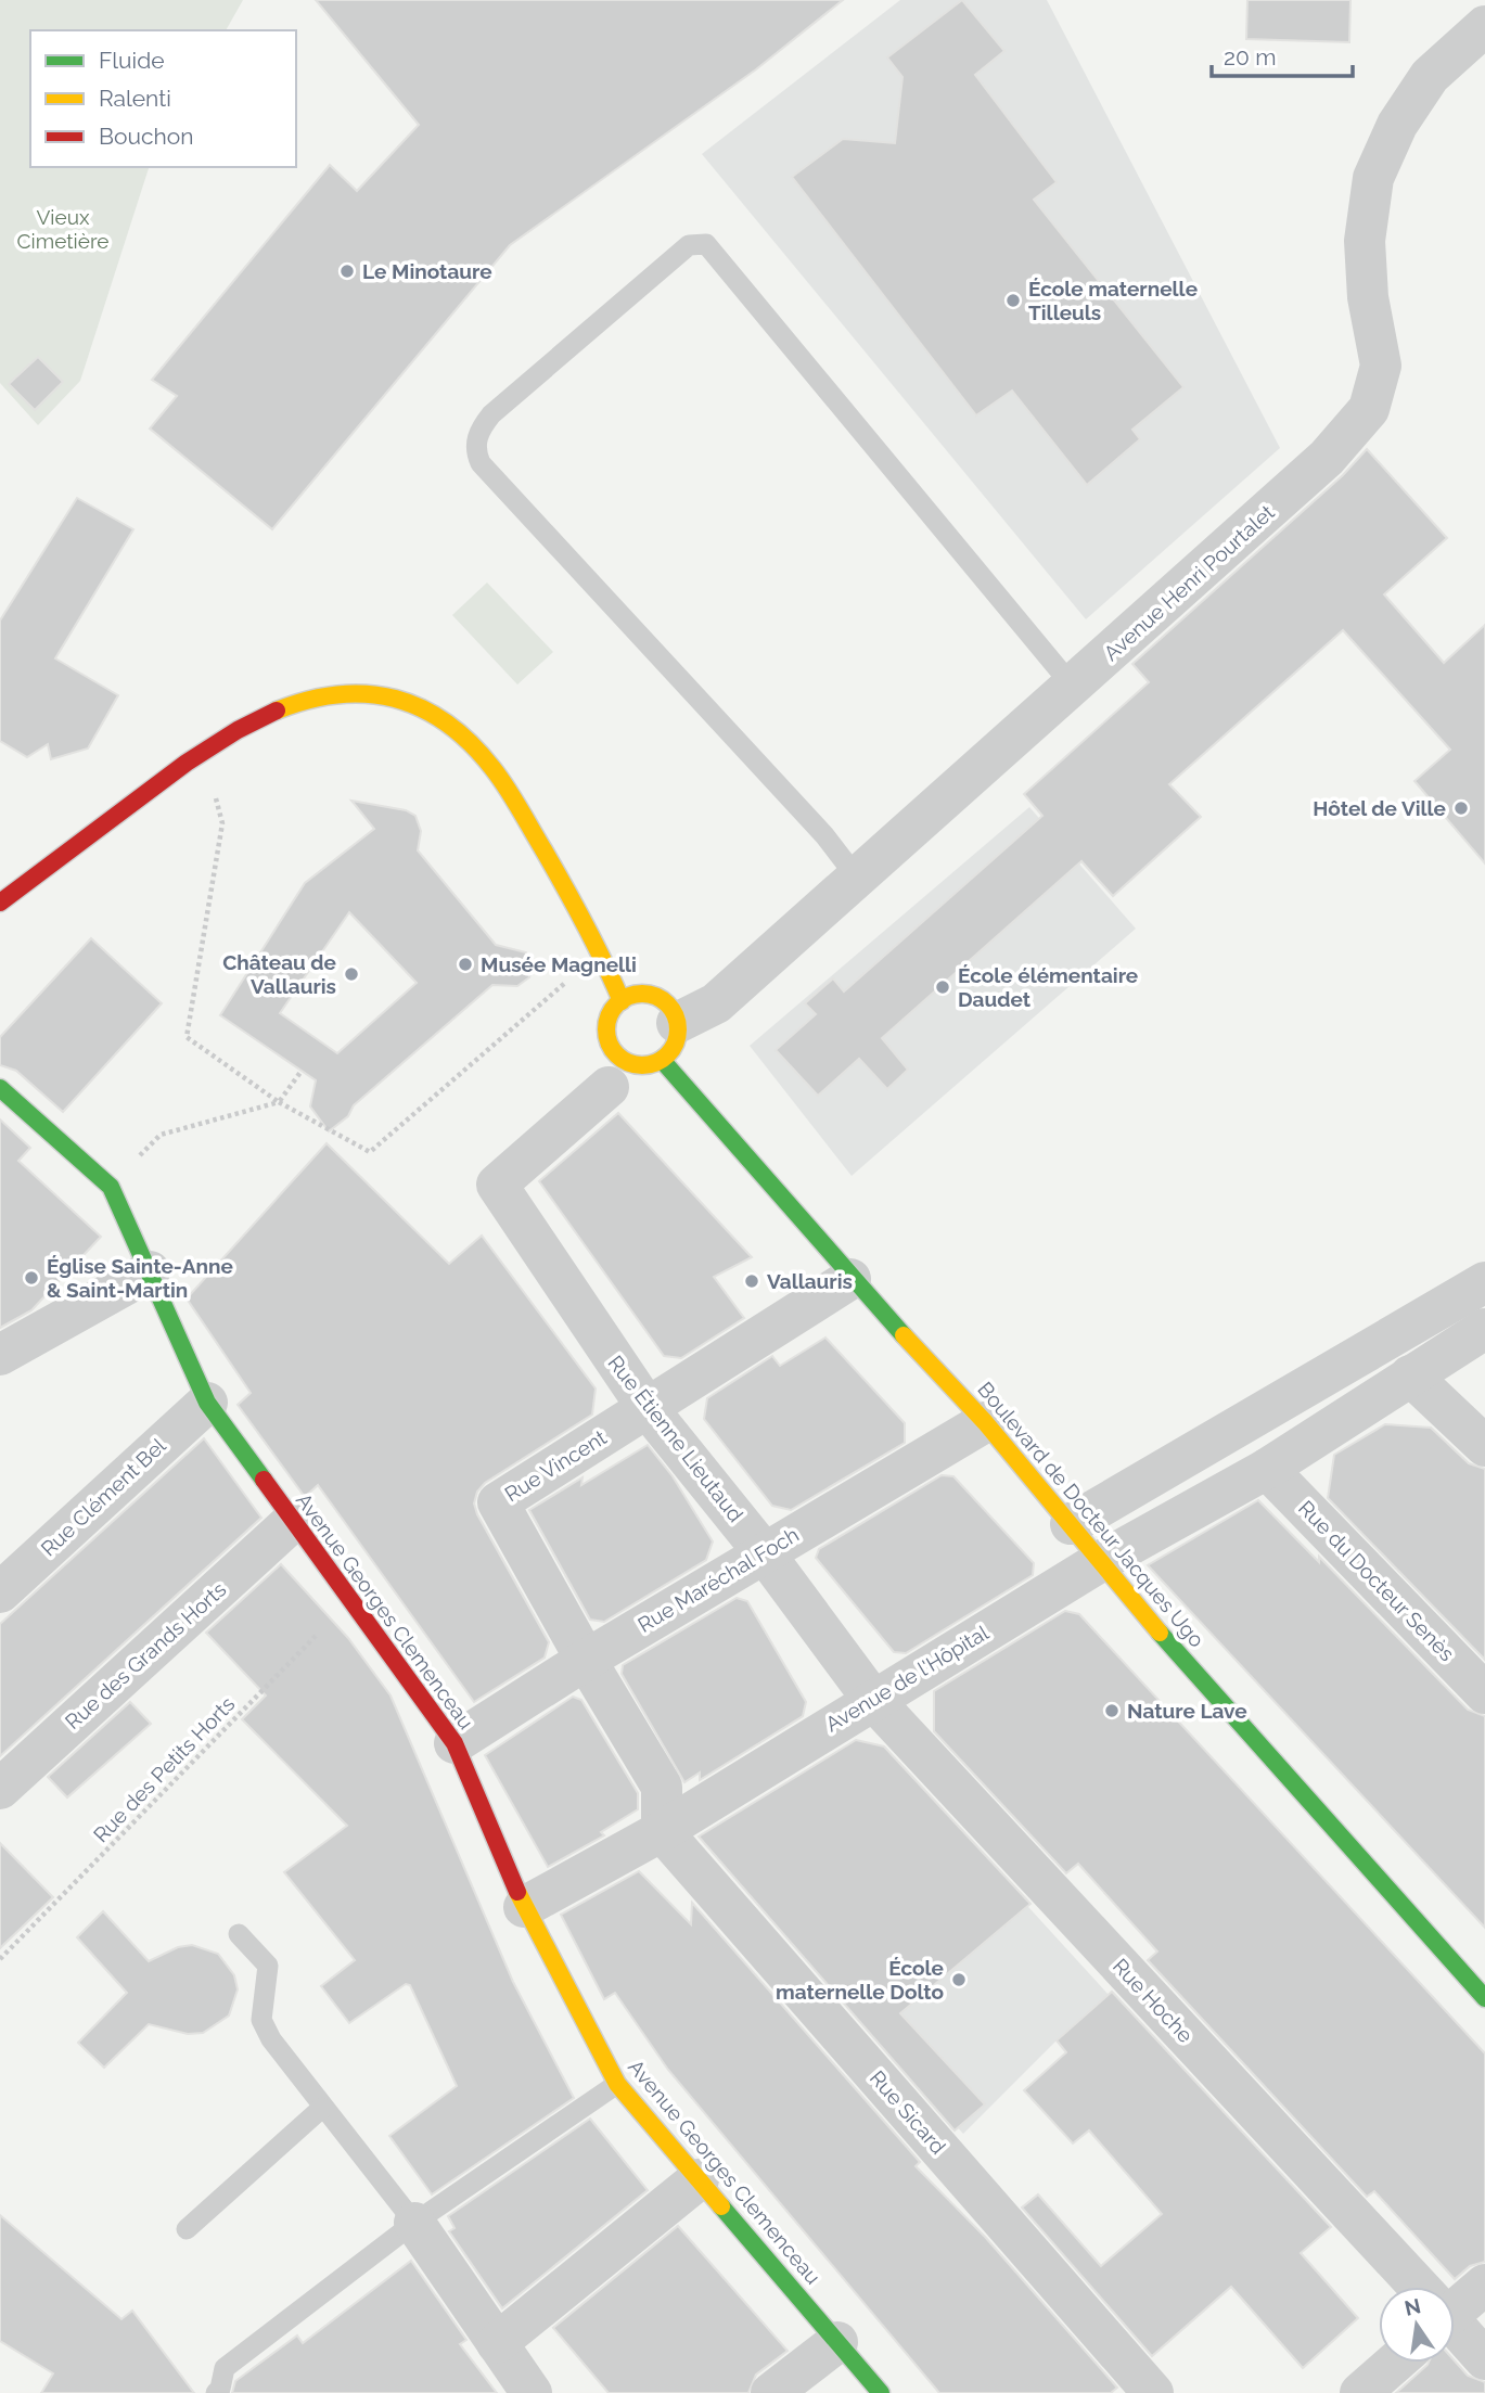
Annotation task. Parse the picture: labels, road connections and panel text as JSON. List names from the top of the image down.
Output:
{
  "streets": {
    "main road": ["Boulevard de Docteur Jacques Ugo", "Avenue Georges Clemenceau"],
    "street": [
      "Avenue Henri Pourtalet",
      "Rue Étienne Lieutaud",
      "Rue Vincent",
      "Rue Clément Bel",
      "Rue Maréchal Foch",
      "Rue du Docteur Senès",
      "Rue des Grands Horts",
      "Avenue de l'Hôpital",
      "Rue Hoche",
      "Rue Sicard"
    ],
    "path": ["Rue des Petits Horts"]
  },
  "crossings": [
    ["Avenue Henri Pourtalet", "Boulevard de Docteur Jacques Ugo"],
    ["Rue Étienne Lieutaud", "Rue Vincent"],
    ["Rue Étienne Lieutaud", "Rue Maréchal Foch"],
    ["Rue Étienne Lieutaud", "Avenue de l'Hôpital"],
    ["Rue Étienne Lieutaud", "Rue Hoche"],
    ["Rue Vincent", "Boulevard de Docteur Jacques Ugo"],
    ["Rue Vincent", "Rue Maréchal Foch"],
    ["Rue Vincent", "Avenue de l'Hôpital"],
    ["Rue Vincent", "Rue Sicard"],
    ["Rue Clément Bel", "Avenue Georges Clemenceau"],
    ["Boulevard de Docteur Jacques Ugo", "Rue Maréchal Foch"],
    ["Boulevard de Docteur Jacques Ugo", "Avenue de l'Hôpital"],
    ["Rue Maréchal Foch", "Avenue Georges Clemenceau"],
    ["Rue du Docteur Senès", "Avenue de l'Hôpital"],
    ["Avenue Georges Clemenceau", "Rue des Grands Horts"],
    ["Avenue Georges Clemenceau", "Avenue de l'Hôpital"],
    ["Avenue Georges Clemenceau", "Rue des Petits Horts"],
    ["Avenue de l'Hôpital", "Rue Hoche"],
    ["Avenue de l'Hôpital", "Rue Sicard"]
  ],
  "parks": ["Vieux Cimetière"],
  "places": [
    "Le Minotaure",
    "École maternelle Tilleuls",
    "Hôtel de Ville",
    "Musée Magnelli",
    "Château de Vallauris",
    "École élémentaire Daudet",
    "Église Sainte-Anne & Saint-Martin",
    "Vallauris",
    "Nature Lave",
    "École maternelle Dolto"
  ],
  "legend": ["Fluide", "Ralenti", "Bouchon"],
  "scale_bar": "20 m",
  "north": "top"
}
